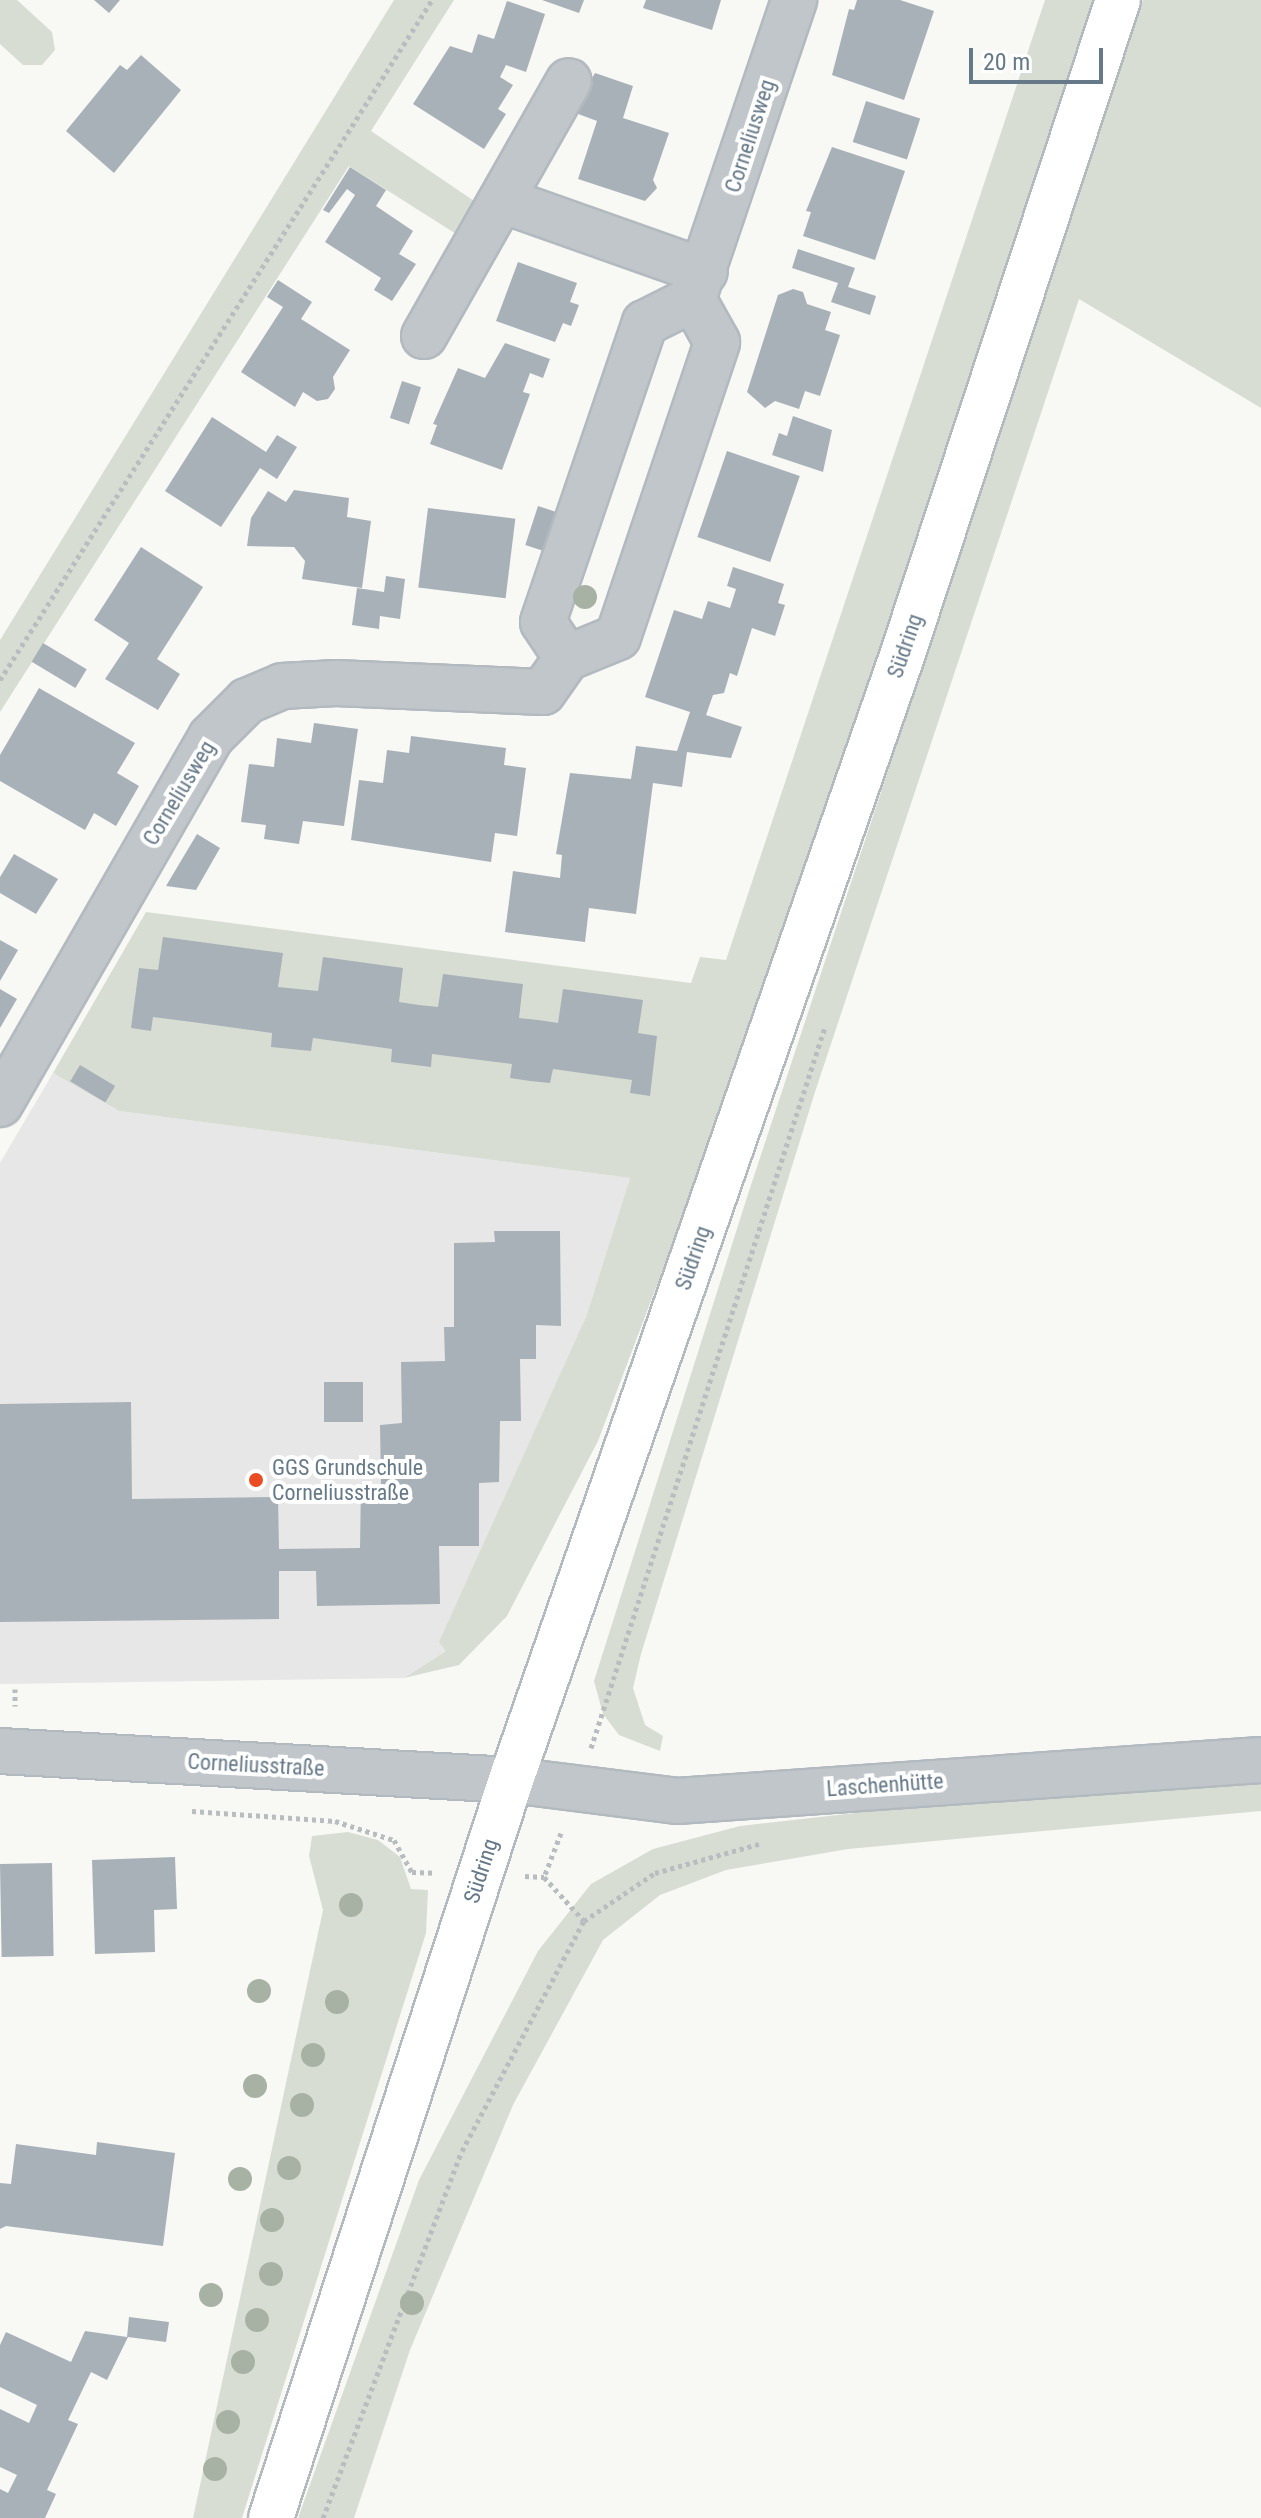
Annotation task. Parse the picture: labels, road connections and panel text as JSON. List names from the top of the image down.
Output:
{
  "streets": {
    "main road": ["Südring"],
    "street": ["Corneliusweg", "Corneliusstraße", "Laschenhütte"]
  },
  "crossings": [
    ["Südring", "Corneliusstraße"],
    ["Südring", "Laschenhütte"],
    ["Corneliusstraße", "Laschenhütte"]
  ],
  "places": ["GGS Grundschule Corneliusstraße"],
  "scale_bar": "20 m"
}
